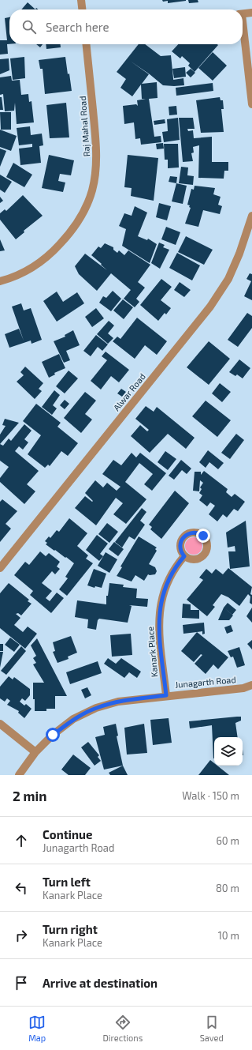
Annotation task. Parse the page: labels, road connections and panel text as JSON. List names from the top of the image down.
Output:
{
  "streets": {
    "street": [
      "Raj Mahal Road",
      "Alwar Road",
      "Kanark Place",
      "Junagarth Road"
    ]
  },
  "crossings": [
    ["Kanark Place", "Junagarth Road"]
  ],
  "page": {
    "search": "Search here",
    "heading": ["2 min", "Walk · 150 m"],
    "list": [
      ["Continue", "Junagarth Road", "60 m"],
      ["Turn left", "Kanark Place", "80 m"],
      ["Turn right", "Kanark Place", "10 m"],
      "Arrive at destination"
    ],
    "nav": ["Map", "Directions", "Saved"]
  }
}
